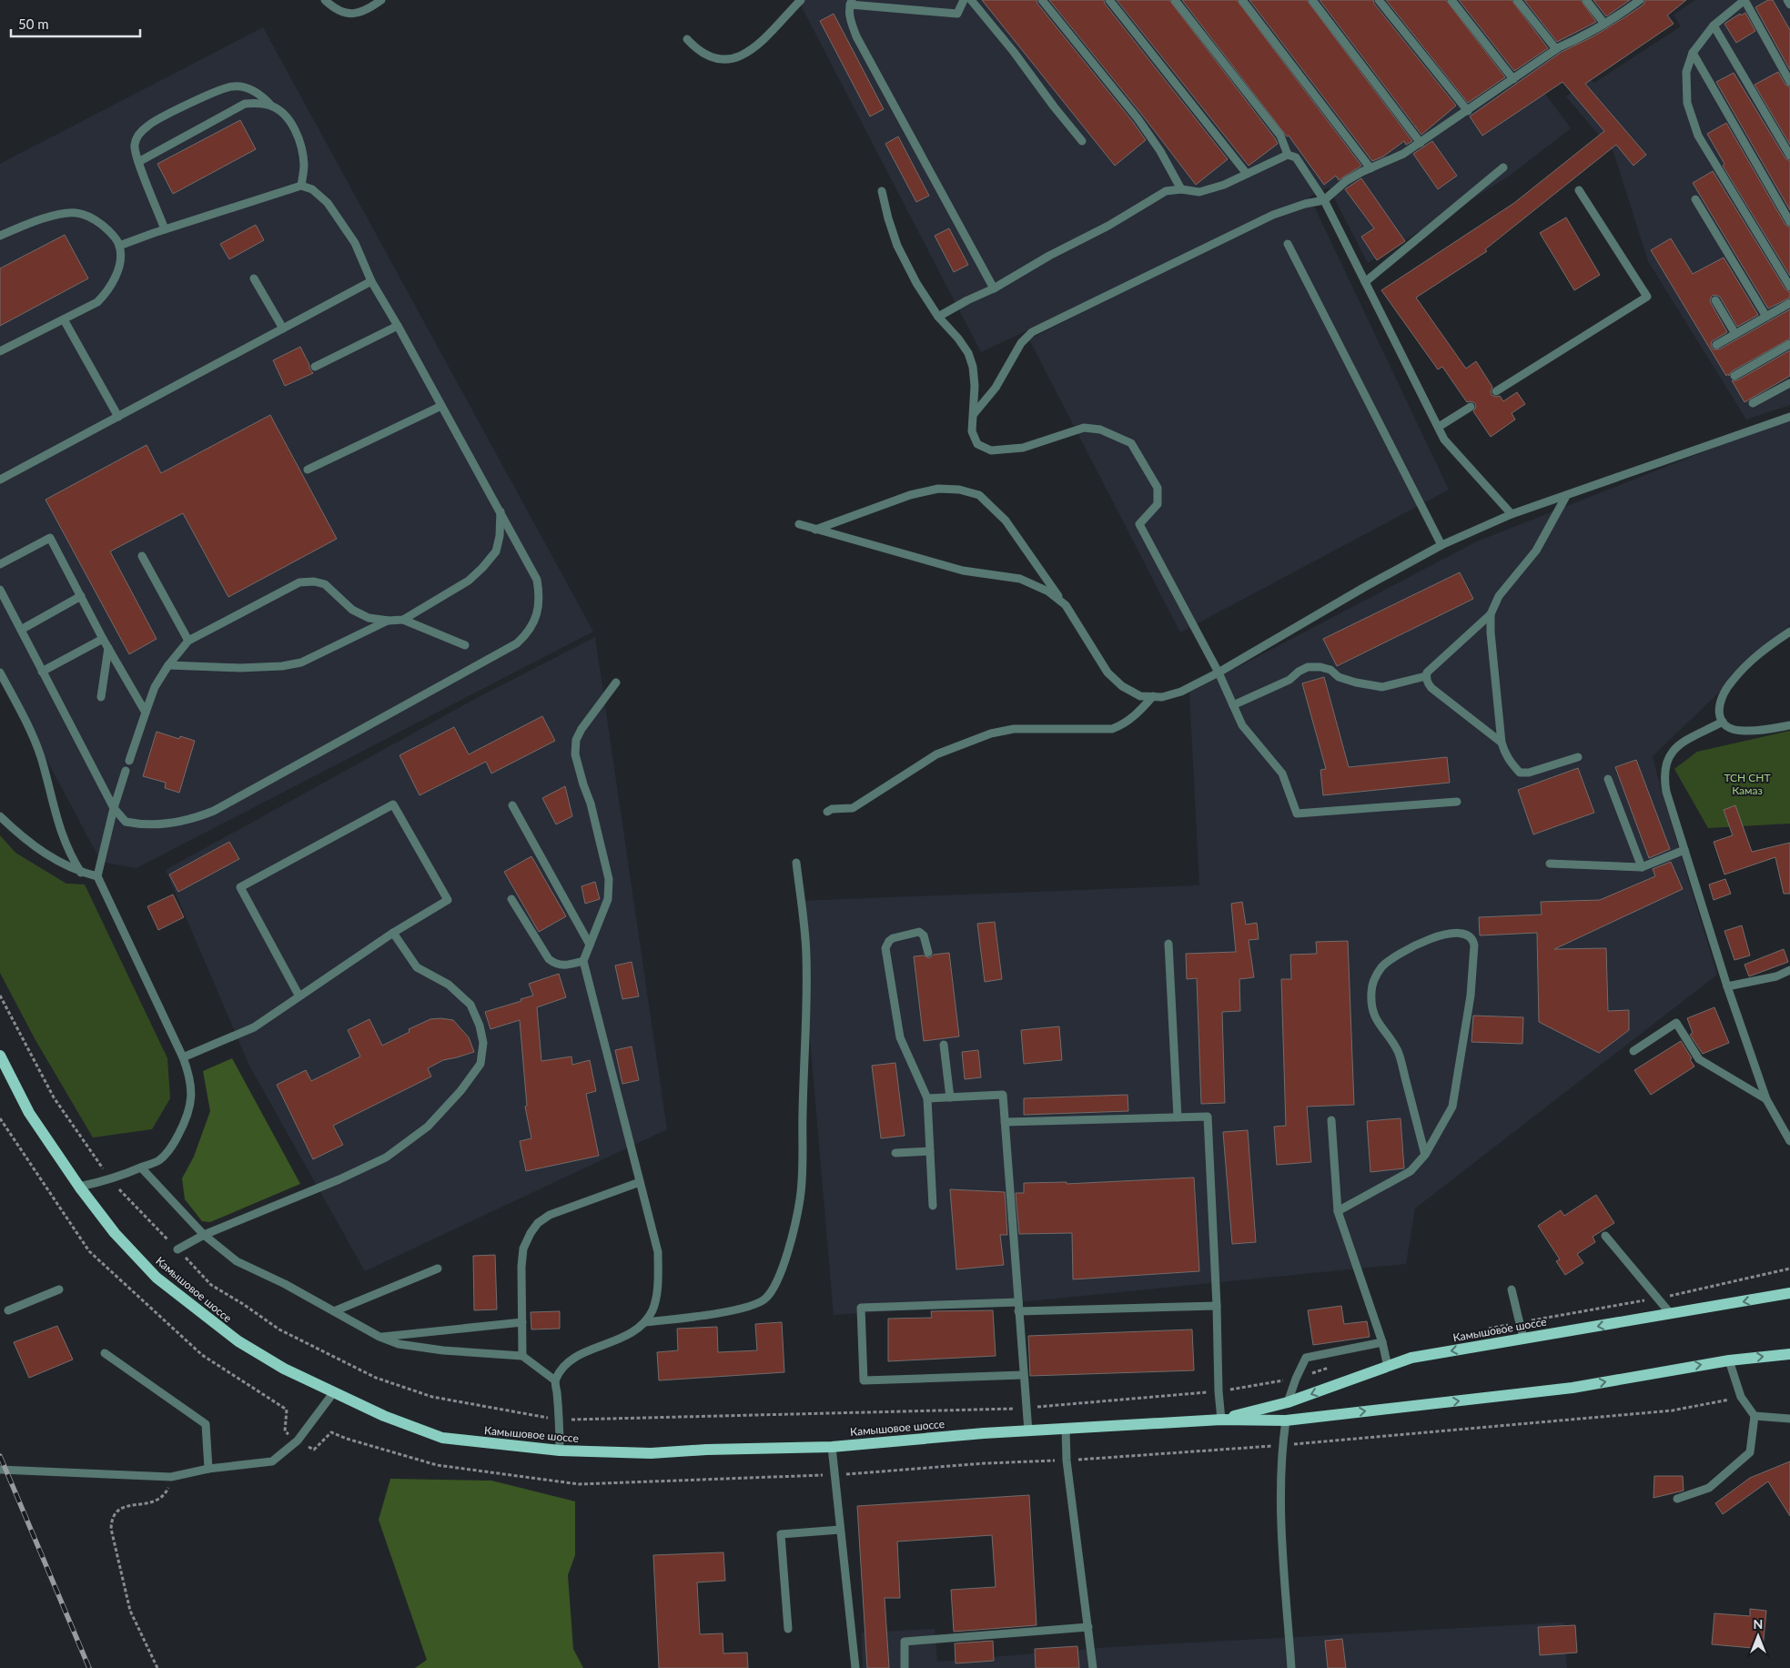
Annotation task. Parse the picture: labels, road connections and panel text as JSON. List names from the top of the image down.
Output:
{
  "streets": {
    "main road": ["Камышовое шоссе"]
  },
  "parks": ["ТСН СНТ Камаз"],
  "scale_bar": "50 m",
  "north": "top"
}
